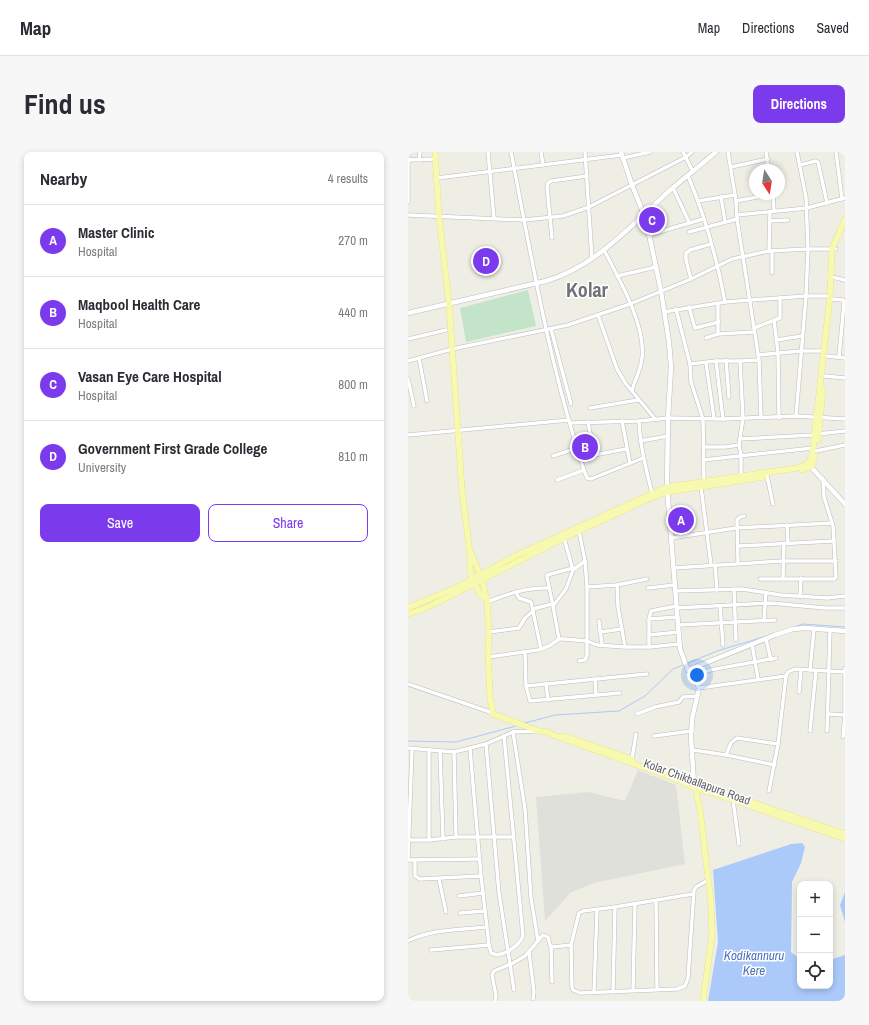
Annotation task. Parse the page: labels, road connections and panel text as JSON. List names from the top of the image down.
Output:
{
  "streets": {
    "main road": ["Kolar Chikballapura Road"]
  },
  "districts": ["Kolar"],
  "water": ["Kodikannuru Kere"],
  "north": "bottom",
  "page": {
    "header": "Map",
    "nav": ["Map", "Directions", "Saved"],
    "title": "Find us",
    "buttons": [
      "Directions",
      ["Save", "Share"]
    ],
    "heading": ["Nearby", "4 results"],
    "list": [
      {
        "mark": "A",
        "name": "Master Clinic",
        "note": "Hospital",
        "value": "270 m"
      },
      {
        "mark": "B",
        "name": "Maqbool Health Care",
        "note": "Hospital",
        "value": "440 m"
      },
      {
        "mark": "C",
        "name": "Vasan Eye Care Hospital",
        "note": "Hospital",
        "value": "800 m"
      },
      {
        "mark": "D",
        "name": "Government First Grade College",
        "note": "University",
        "value": "810 m"
      }
    ],
    "pins": [
      "C",
      "D",
      "B",
      "A"
    ],
    "map_buttons": ["+", "−"]
  }
}
